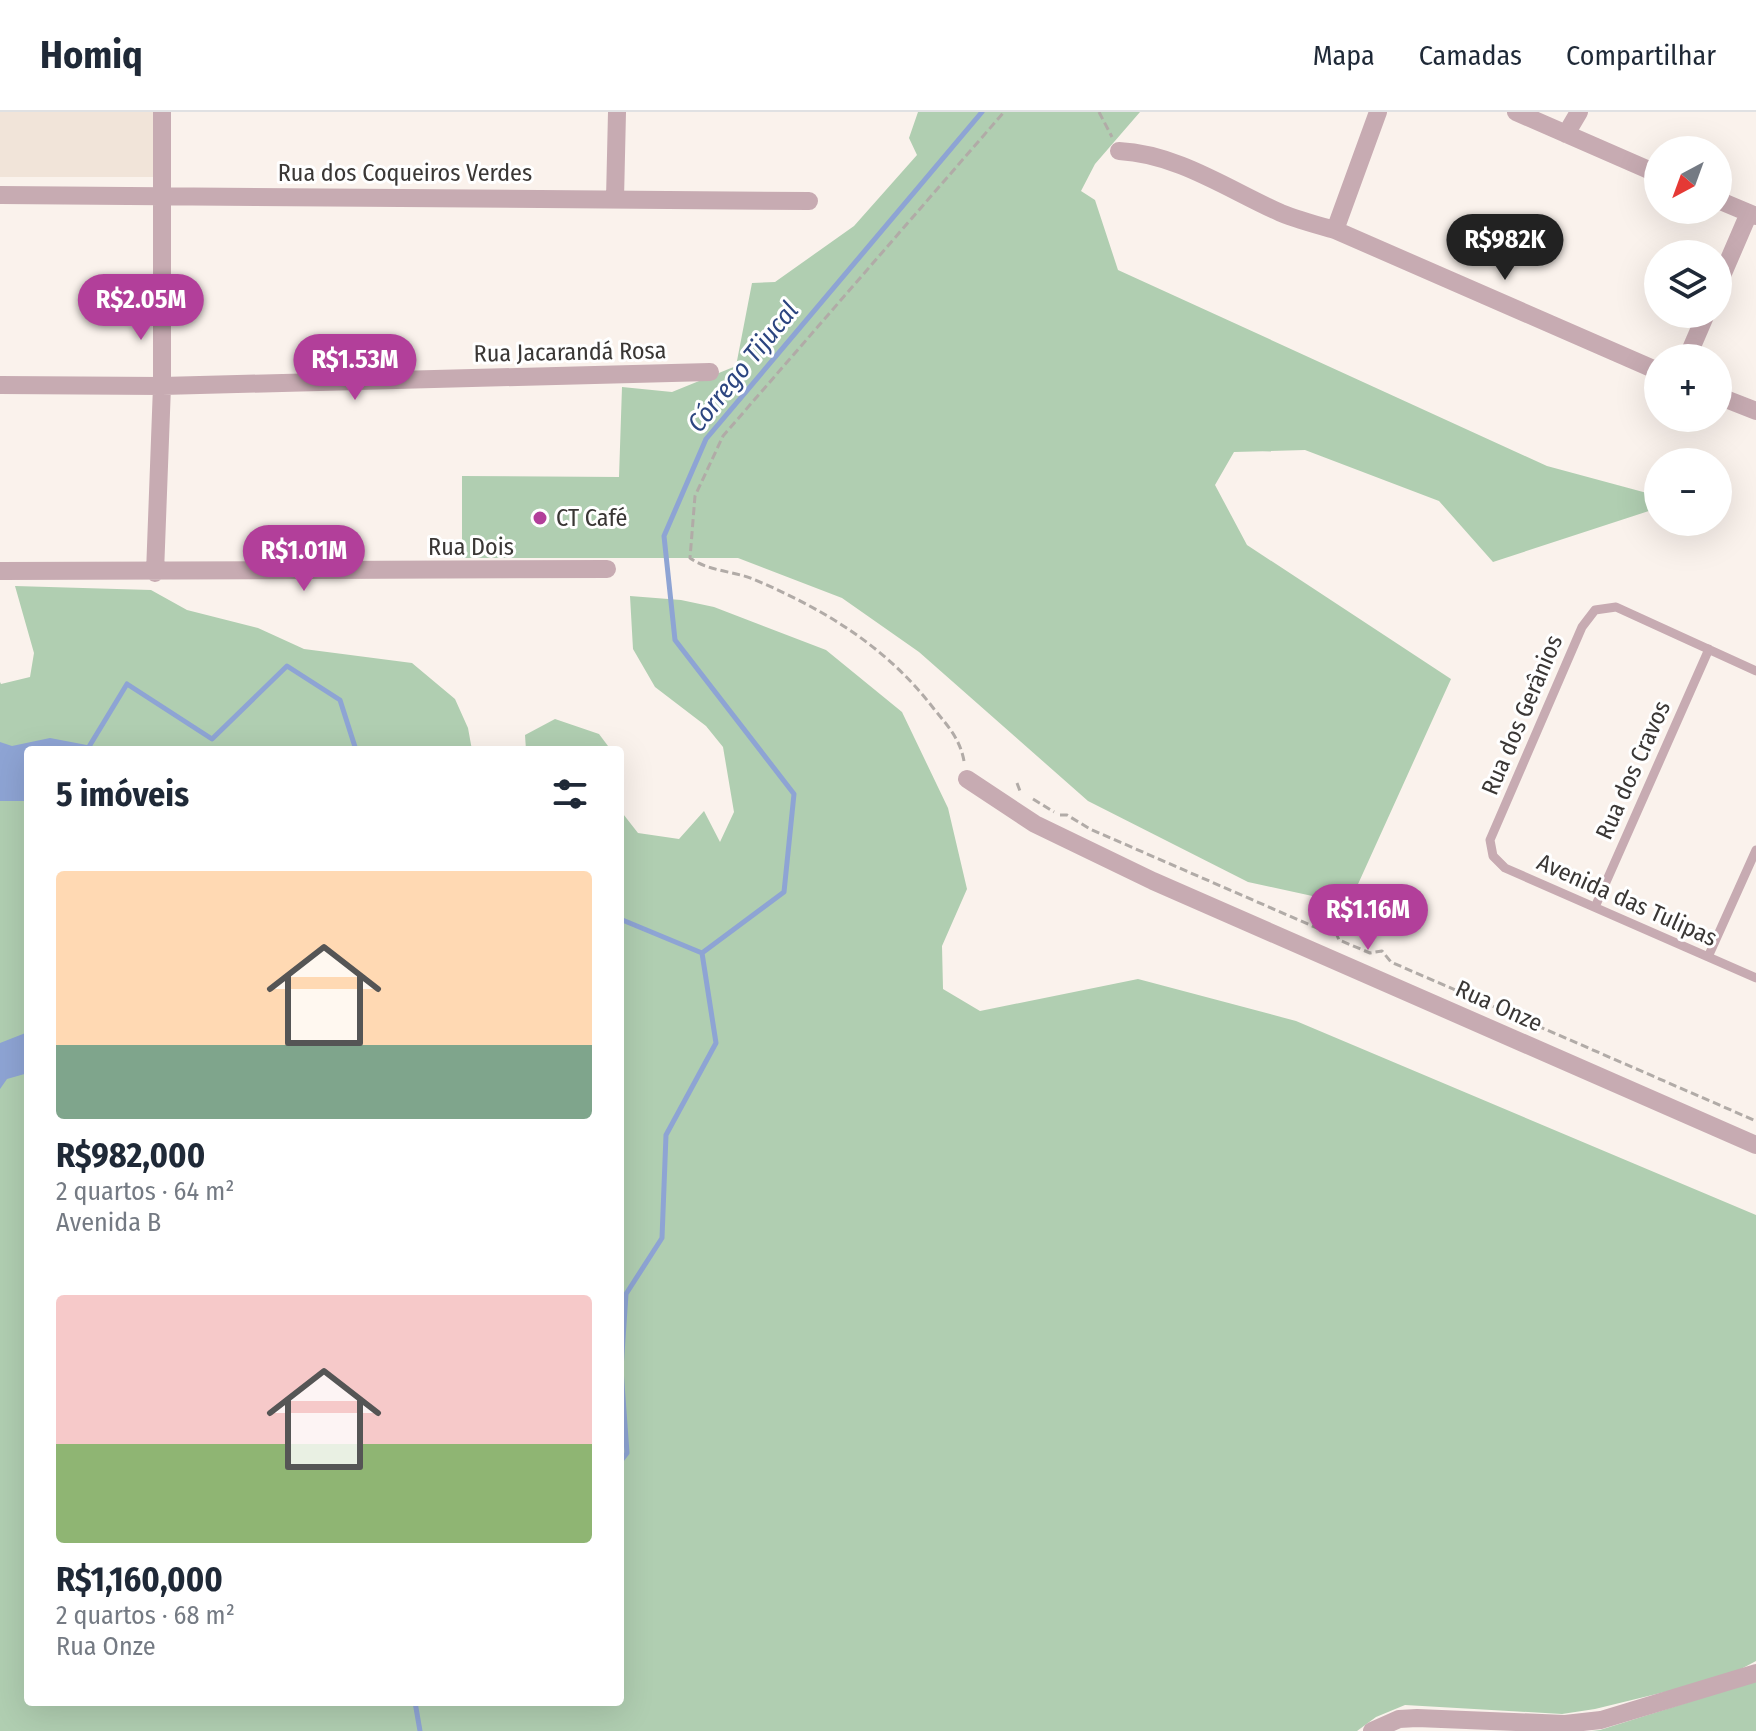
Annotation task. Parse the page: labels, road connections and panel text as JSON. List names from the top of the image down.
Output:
{
  "streets": {
    "street": [
      "Rua dos Coqueiros Verdes",
      "Rua Jacarandá Rosa",
      "Rua Dois",
      "Rua Onze"
    ],
    "lane": ["Rua dos Gerânios", "Rua dos Cravos", "Avenida das Tulipas"]
  },
  "crossings": [
    ["Rua dos Gerânios", "Rua dos Cravos"],
    ["Rua dos Gerânios", "Avenida das Tulipas"],
    ["Rua dos Cravos", "Avenida das Tulipas"]
  ],
  "water": ["Córrego Tijucal"],
  "places": ["CT Café"],
  "north": "bottom left",
  "page": {
    "header": "Homiq",
    "nav": ["Mapa", "Camadas", "Compartilhar"],
    "map_buttons": ["+", "−"],
    "price": [
      "R$982K",
      "R$2.05M",
      "R$1.53M",
      "R$1.01M",
      "R$1.16M"
    ],
    "heading": "5 imóveis",
    "list": [
      {
        "name": "R$982,000",
        "note": "2 quartos · 64 m² · Avenida B"
      },
      {
        "name": "R$1,160,000",
        "note": "2 quartos · 68 m² · Rua Onze"
      }
    ]
  }
}
